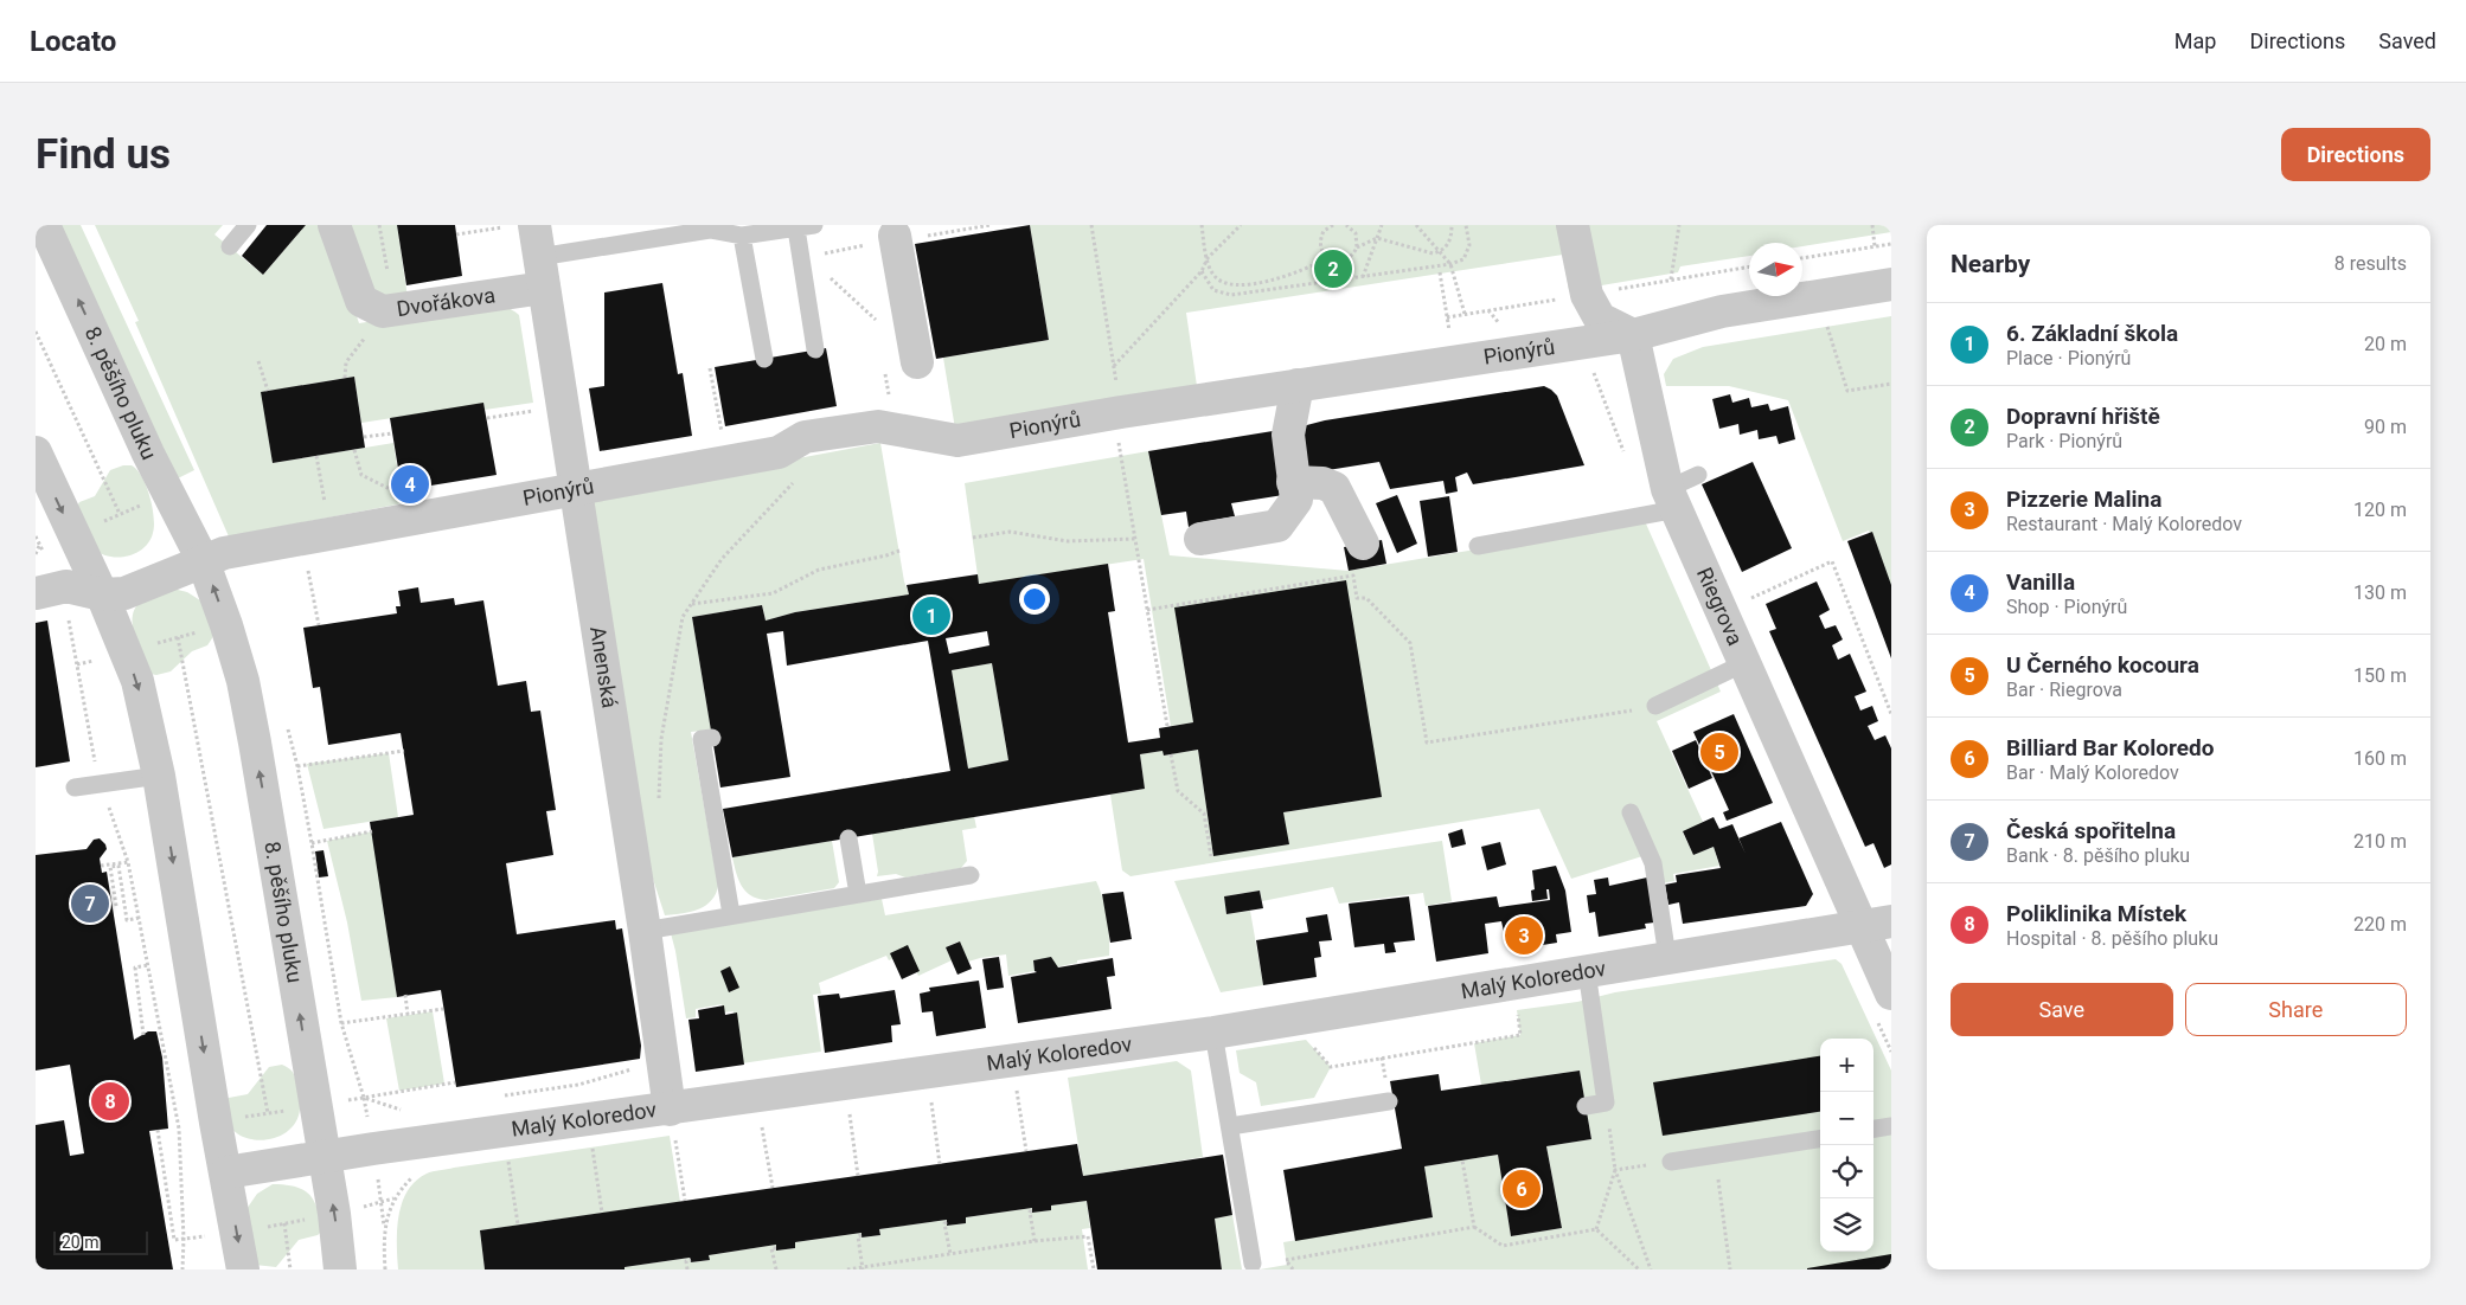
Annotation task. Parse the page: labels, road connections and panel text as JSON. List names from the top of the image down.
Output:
{
  "streets": {
    "street": [
      "Dvořákova",
      "Pionýrů",
      "8. pěšího pluku",
      "Riegrova",
      "Anenská",
      "Malý Koloredov"
    ]
  },
  "crossings": [
    ["Dvořákova", "Anenská"],
    ["Pionýrů", "8. pěšího pluku"],
    ["Pionýrů", "Riegrova"],
    ["Pionýrů", "Anenská"],
    ["8. pěšího pluku", "Malý Koloredov"],
    ["Riegrova", "Malý Koloredov"],
    ["Anenská", "Malý Koloredov"]
  ],
  "scale_bar": "20 m",
  "north": "right",
  "page": {
    "header": "Locato",
    "nav": ["Map", "Directions", "Saved"],
    "buttons": [
      "Directions",
      ["Save", "Share"]
    ],
    "title": "Find us",
    "heading": ["Nearby", "8 results"],
    "pins": [
      "2",
      "4",
      "1",
      "5",
      "7",
      "3",
      "8",
      "6"
    ],
    "list": [
      {
        "mark": "1",
        "name": "6. Základní škola",
        "note": "Place · Pionýrů",
        "value": "20 m"
      },
      {
        "mark": "2",
        "name": "Dopravní hřiště",
        "note": "Park · Pionýrů",
        "value": "90 m"
      },
      {
        "mark": "3",
        "name": "Pizzerie Malina",
        "note": "Restaurant · Malý Koloredov",
        "value": "120 m"
      },
      {
        "mark": "4",
        "name": "Vanilla",
        "note": "Shop · Pionýrů",
        "value": "130 m"
      },
      {
        "mark": "5",
        "name": "U Černého kocoura",
        "note": "Bar · Riegrova",
        "value": "150 m"
      },
      {
        "mark": "6",
        "name": "Billiard Bar Koloredo",
        "note": "Bar · Malý Koloredov",
        "value": "160 m"
      },
      {
        "mark": "7",
        "name": "Česká spořitelna",
        "note": "Bank · 8. pěšího pluku",
        "value": "210 m"
      },
      {
        "mark": "8",
        "name": "Poliklinika Místek",
        "note": "Hospital · 8. pěšího pluku",
        "value": "220 m"
      }
    ],
    "map_buttons": ["+", "−"],
    "scale": "20 m"
  }
}
